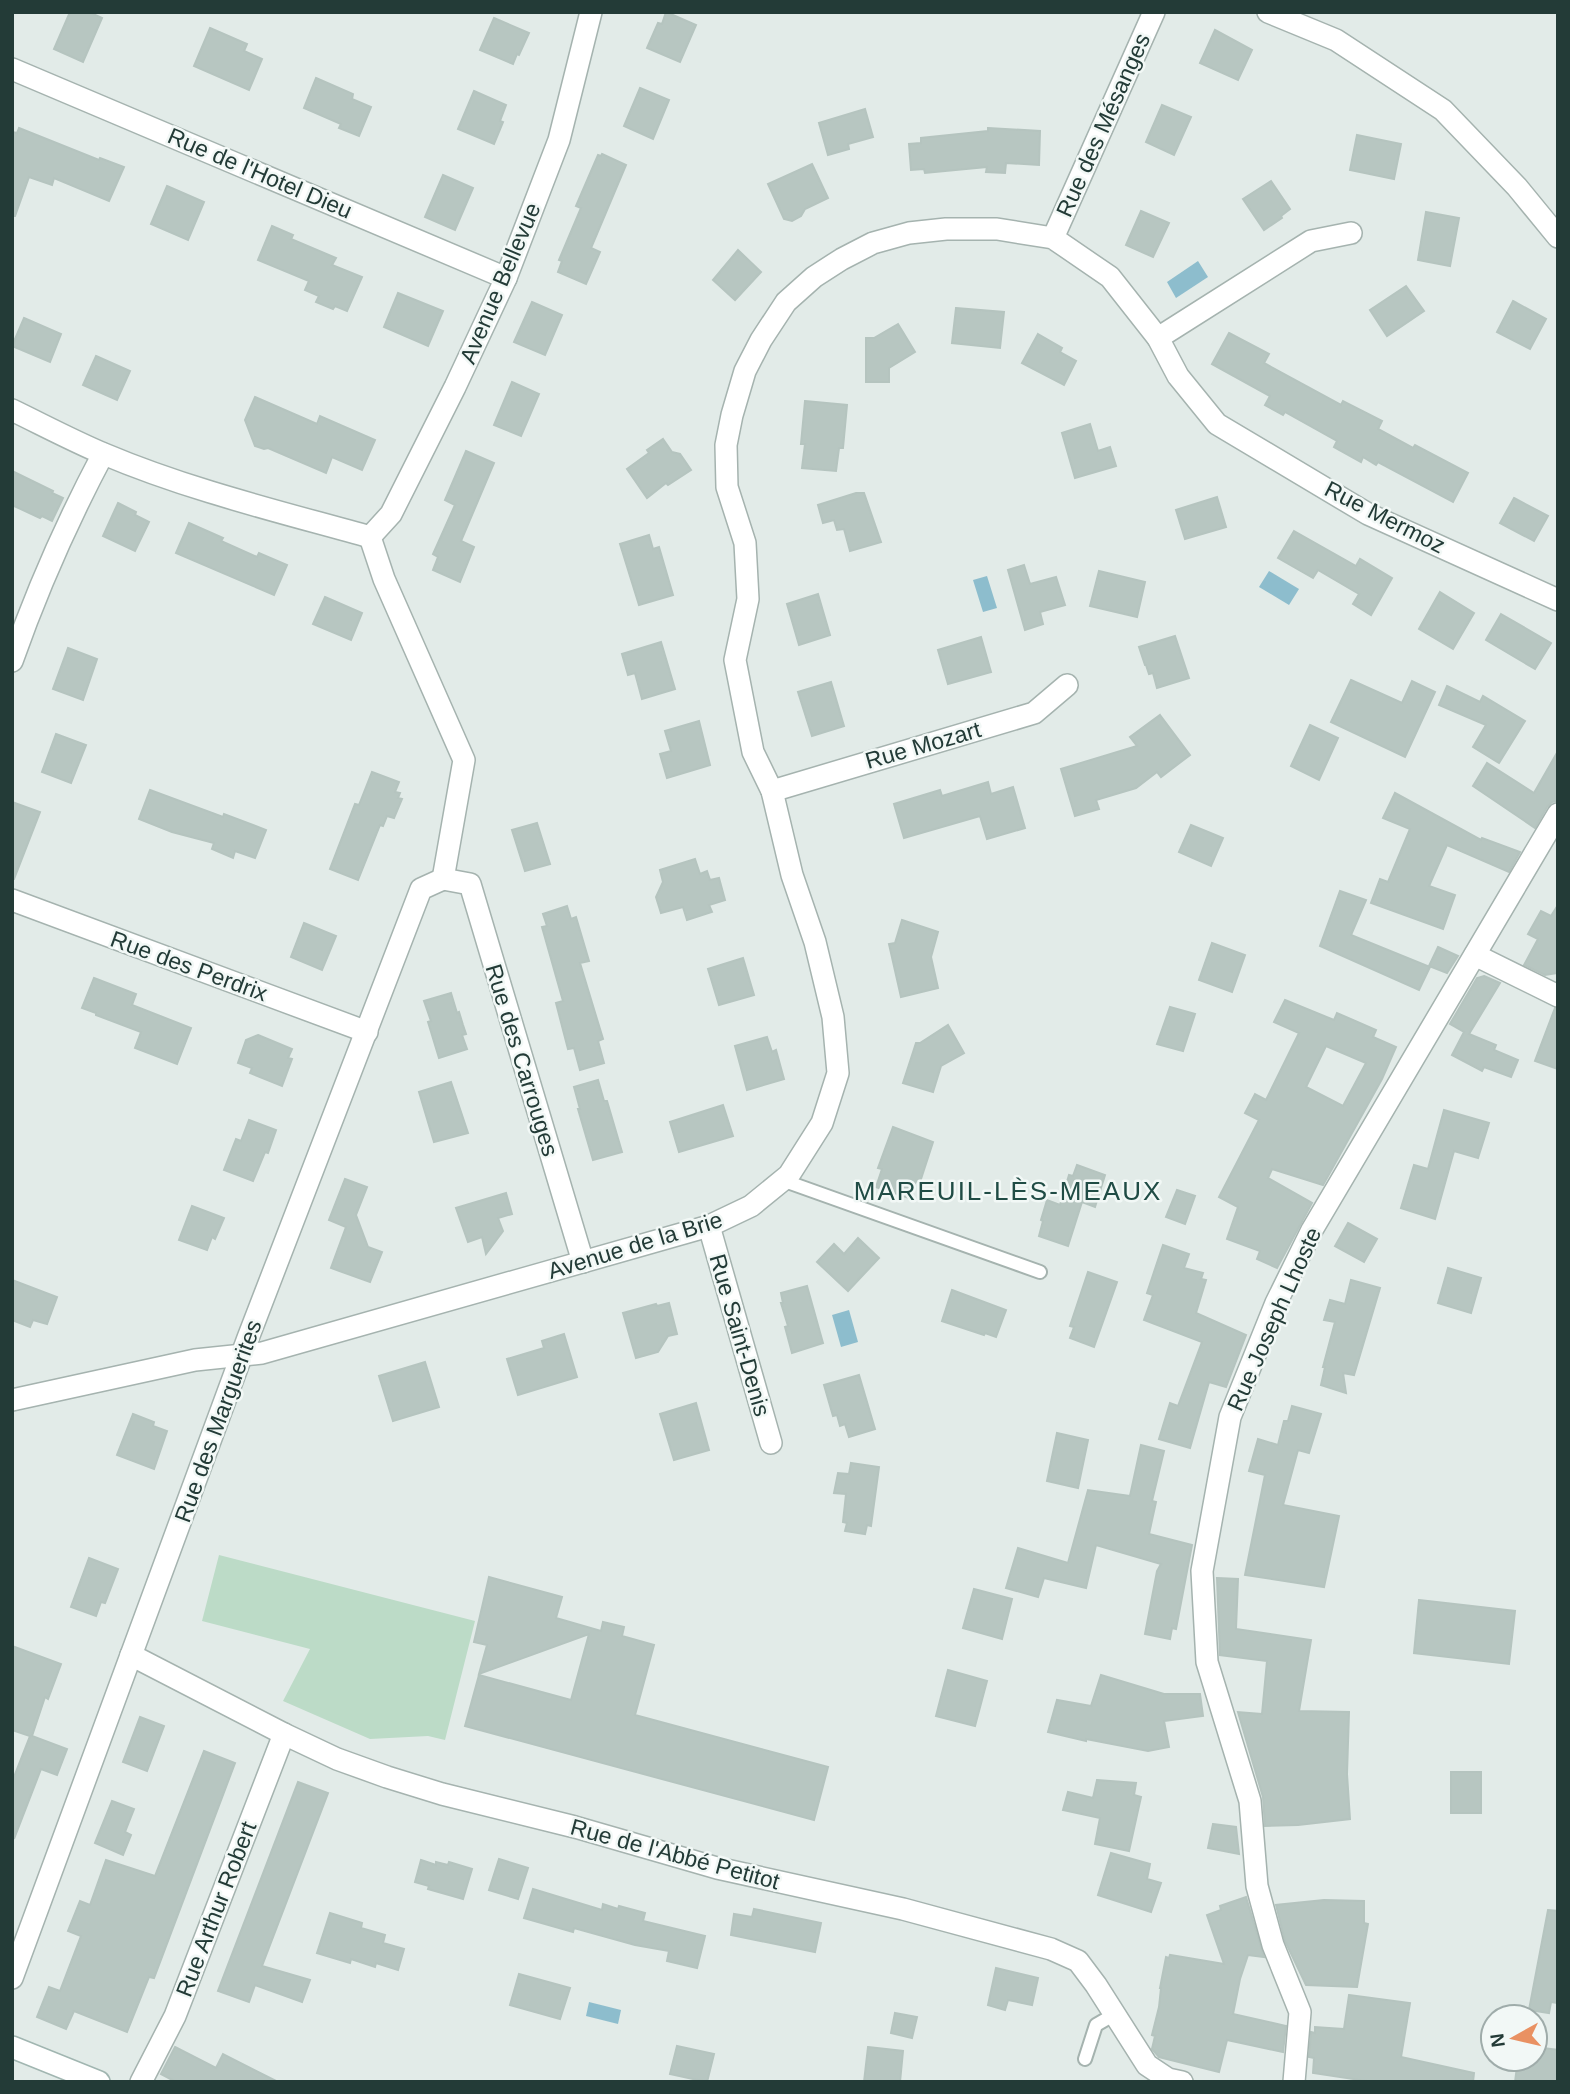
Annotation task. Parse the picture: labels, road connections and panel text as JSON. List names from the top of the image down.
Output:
{
  "streets": {
    "street": [
      "Rue des Mésanges",
      "Rue de l'Hotel Dieu",
      "Avenue Bellevue",
      "Rue Mermoz",
      "Rue Mozart",
      "Rue des Perdrix",
      "Rue des Carrouges",
      "Avenue de la Brie",
      "Rue Joseph Lhoste",
      "Rue Saint-Denis",
      "Rue des Marguerites",
      "Rue de l'Abbé Petitot",
      "Rue Arthur Robert"
    ]
  },
  "crossings": [
    ["Rue des Mésanges", "Avenue de la Brie"],
    ["Rue de l'Hotel Dieu", "Avenue Bellevue"],
    ["Rue Mozart", "Avenue de la Brie"],
    ["Rue des Perdrix", "Rue des Marguerites"],
    ["Rue des Carrouges", "Avenue de la Brie"],
    ["Rue des Carrouges", "Rue des Marguerites"],
    ["Avenue de la Brie", "Rue Saint-Denis"],
    ["Avenue de la Brie", "Rue des Marguerites"],
    ["Rue des Marguerites", "Rue de l'Abbé Petitot"],
    ["Rue de l'Abbé Petitot", "Rue Arthur Robert"]
  ],
  "districts": ["MAREUIL-LÈS-MEAUX"],
  "north": "left"
}
